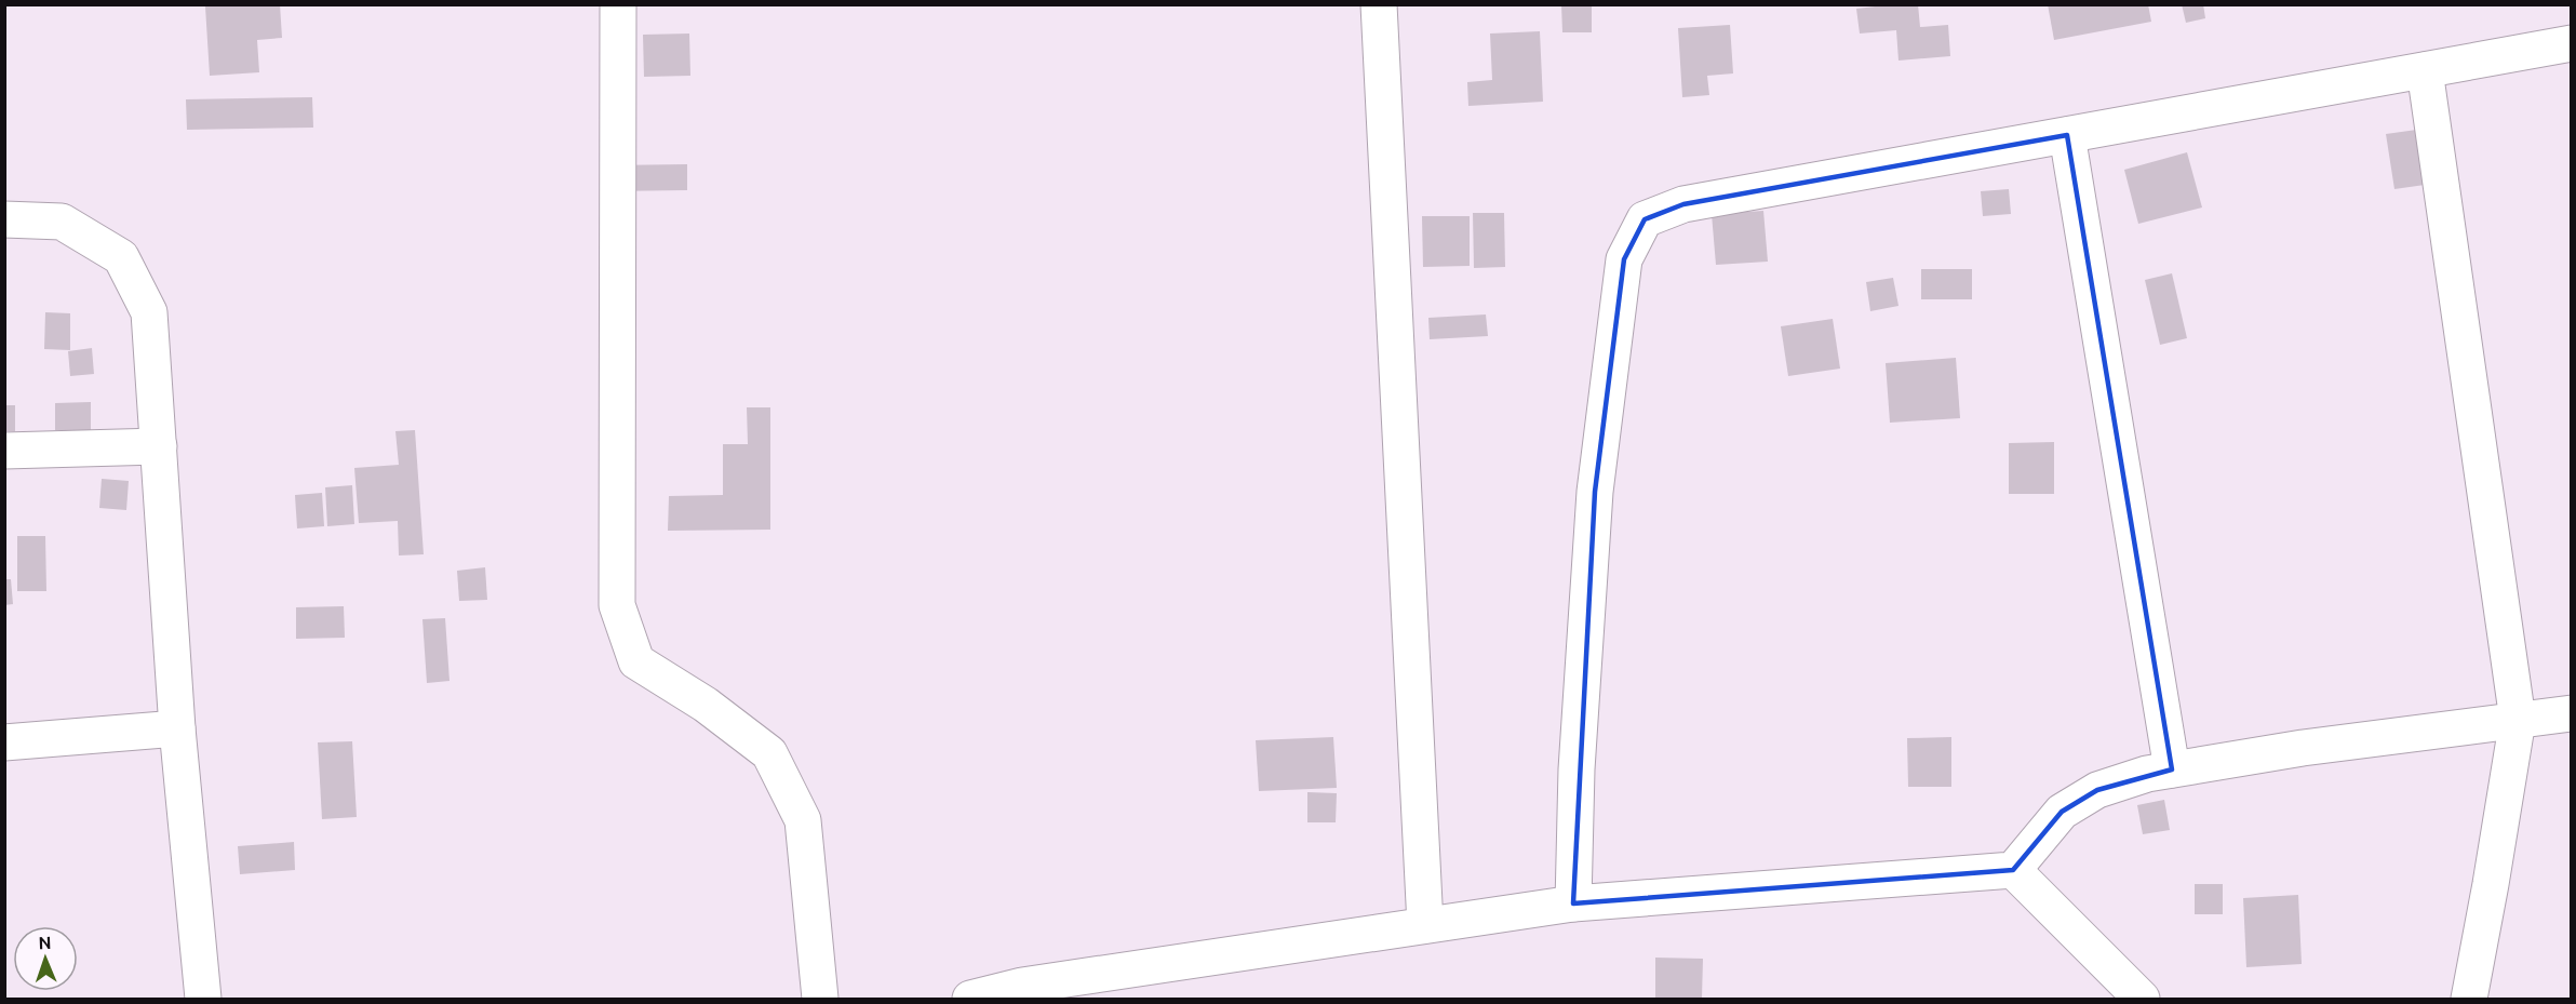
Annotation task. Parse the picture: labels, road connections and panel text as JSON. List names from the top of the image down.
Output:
{
  "north": "top"
}
